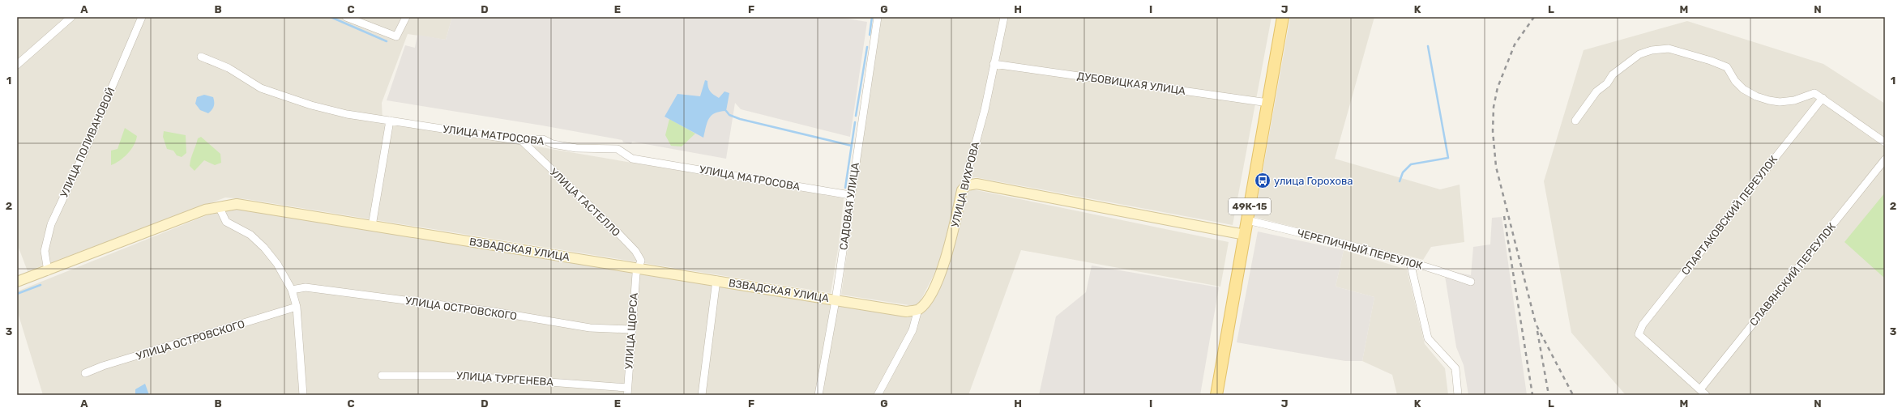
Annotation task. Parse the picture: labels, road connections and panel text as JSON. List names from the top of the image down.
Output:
{
  "streets": {
    "main road": ["49К-15"],
    "street": [
      "ДУБОВИЦКАЯ УЛИЦА",
      "УЛИЦА МАТРОСОВА",
      "УЛИЦА ПОЛИВАНОВОЙ",
      "УЛИЦА ВИХРОВА",
      "УЛИЦА ГАСТЕЛЛО",
      "САДОВАЯ УЛИЦА",
      "СПАРТАКОВСКИЙ ПЕРЕУЛОК",
      "ВЗВАДСКАЯ УЛИЦА",
      "ЧЕРЕПИЧНЫЙ ПЕРЕУЛОК",
      "СЛАВЯНСКИЙ ПЕРЕУЛОК",
      "УЛИЦА ОСТРОВСКОГО",
      "УЛИЦА ЩОРСА",
      "УЛИЦА ТУРГЕНЕВА"
    ]
  },
  "crossings": [
    ["ДУБОВИЦКАЯ УЛИЦА", "УЛИЦА ВИХРОВА"],
    ["ДУБОВИЦКАЯ УЛИЦА", "49К-15"],
    ["УЛИЦА МАТРОСОВА", "УЛИЦА ГАСТЕЛЛО"],
    ["УЛИЦА МАТРОСОВА", "САДОВАЯ УЛИЦА"],
    ["УЛИЦА ПОЛИВАНОВОЙ", "ВЗВАДСКАЯ УЛИЦА"],
    ["УЛИЦА ВИХРОВА", "ВЗВАДСКАЯ УЛИЦА"],
    ["УЛИЦА ГАСТЕЛЛО", "ВЗВАДСКАЯ УЛИЦА"],
    ["УЛИЦА ГАСТЕЛЛО", "УЛИЦА ЩОРСА"],
    ["САДОВАЯ УЛИЦА", "ВЗВАДСКАЯ УЛИЦА"],
    ["49К-15", "ЧЕРЕПИЧНЫЙ ПЕРЕУЛОК"],
    ["СПАРТАКОВСКИЙ ПЕРЕУЛОК", "СЛАВЯНСКИЙ ПЕРЕУЛОК"],
    ["ВЗВАДСКАЯ УЛИЦА", "УЛИЦА ЩОРСА"],
    ["УЛИЦА ОСТРОВСКОГО", "УЛИЦА ЩОРСА"],
    ["УЛИЦА ЩОРСА", "УЛИЦА ТУРГЕНЕВА"]
  ],
  "places": {
    "bus stop": ["улица Горохова"]
  },
  "grid": {
    "columns": [
      "A",
      "B",
      "C",
      "D",
      "E",
      "F",
      "G",
      "H",
      "I",
      "J",
      "K",
      "L",
      "M",
      "N"
    ],
    "rows": ["1", "2", "3"]
  }
}
